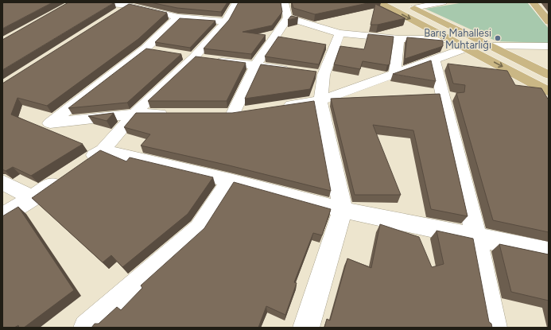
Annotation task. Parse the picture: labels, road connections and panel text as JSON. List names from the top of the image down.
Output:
{
  "places": ["Barış Mahallesi Muhtarlığı"]
}
